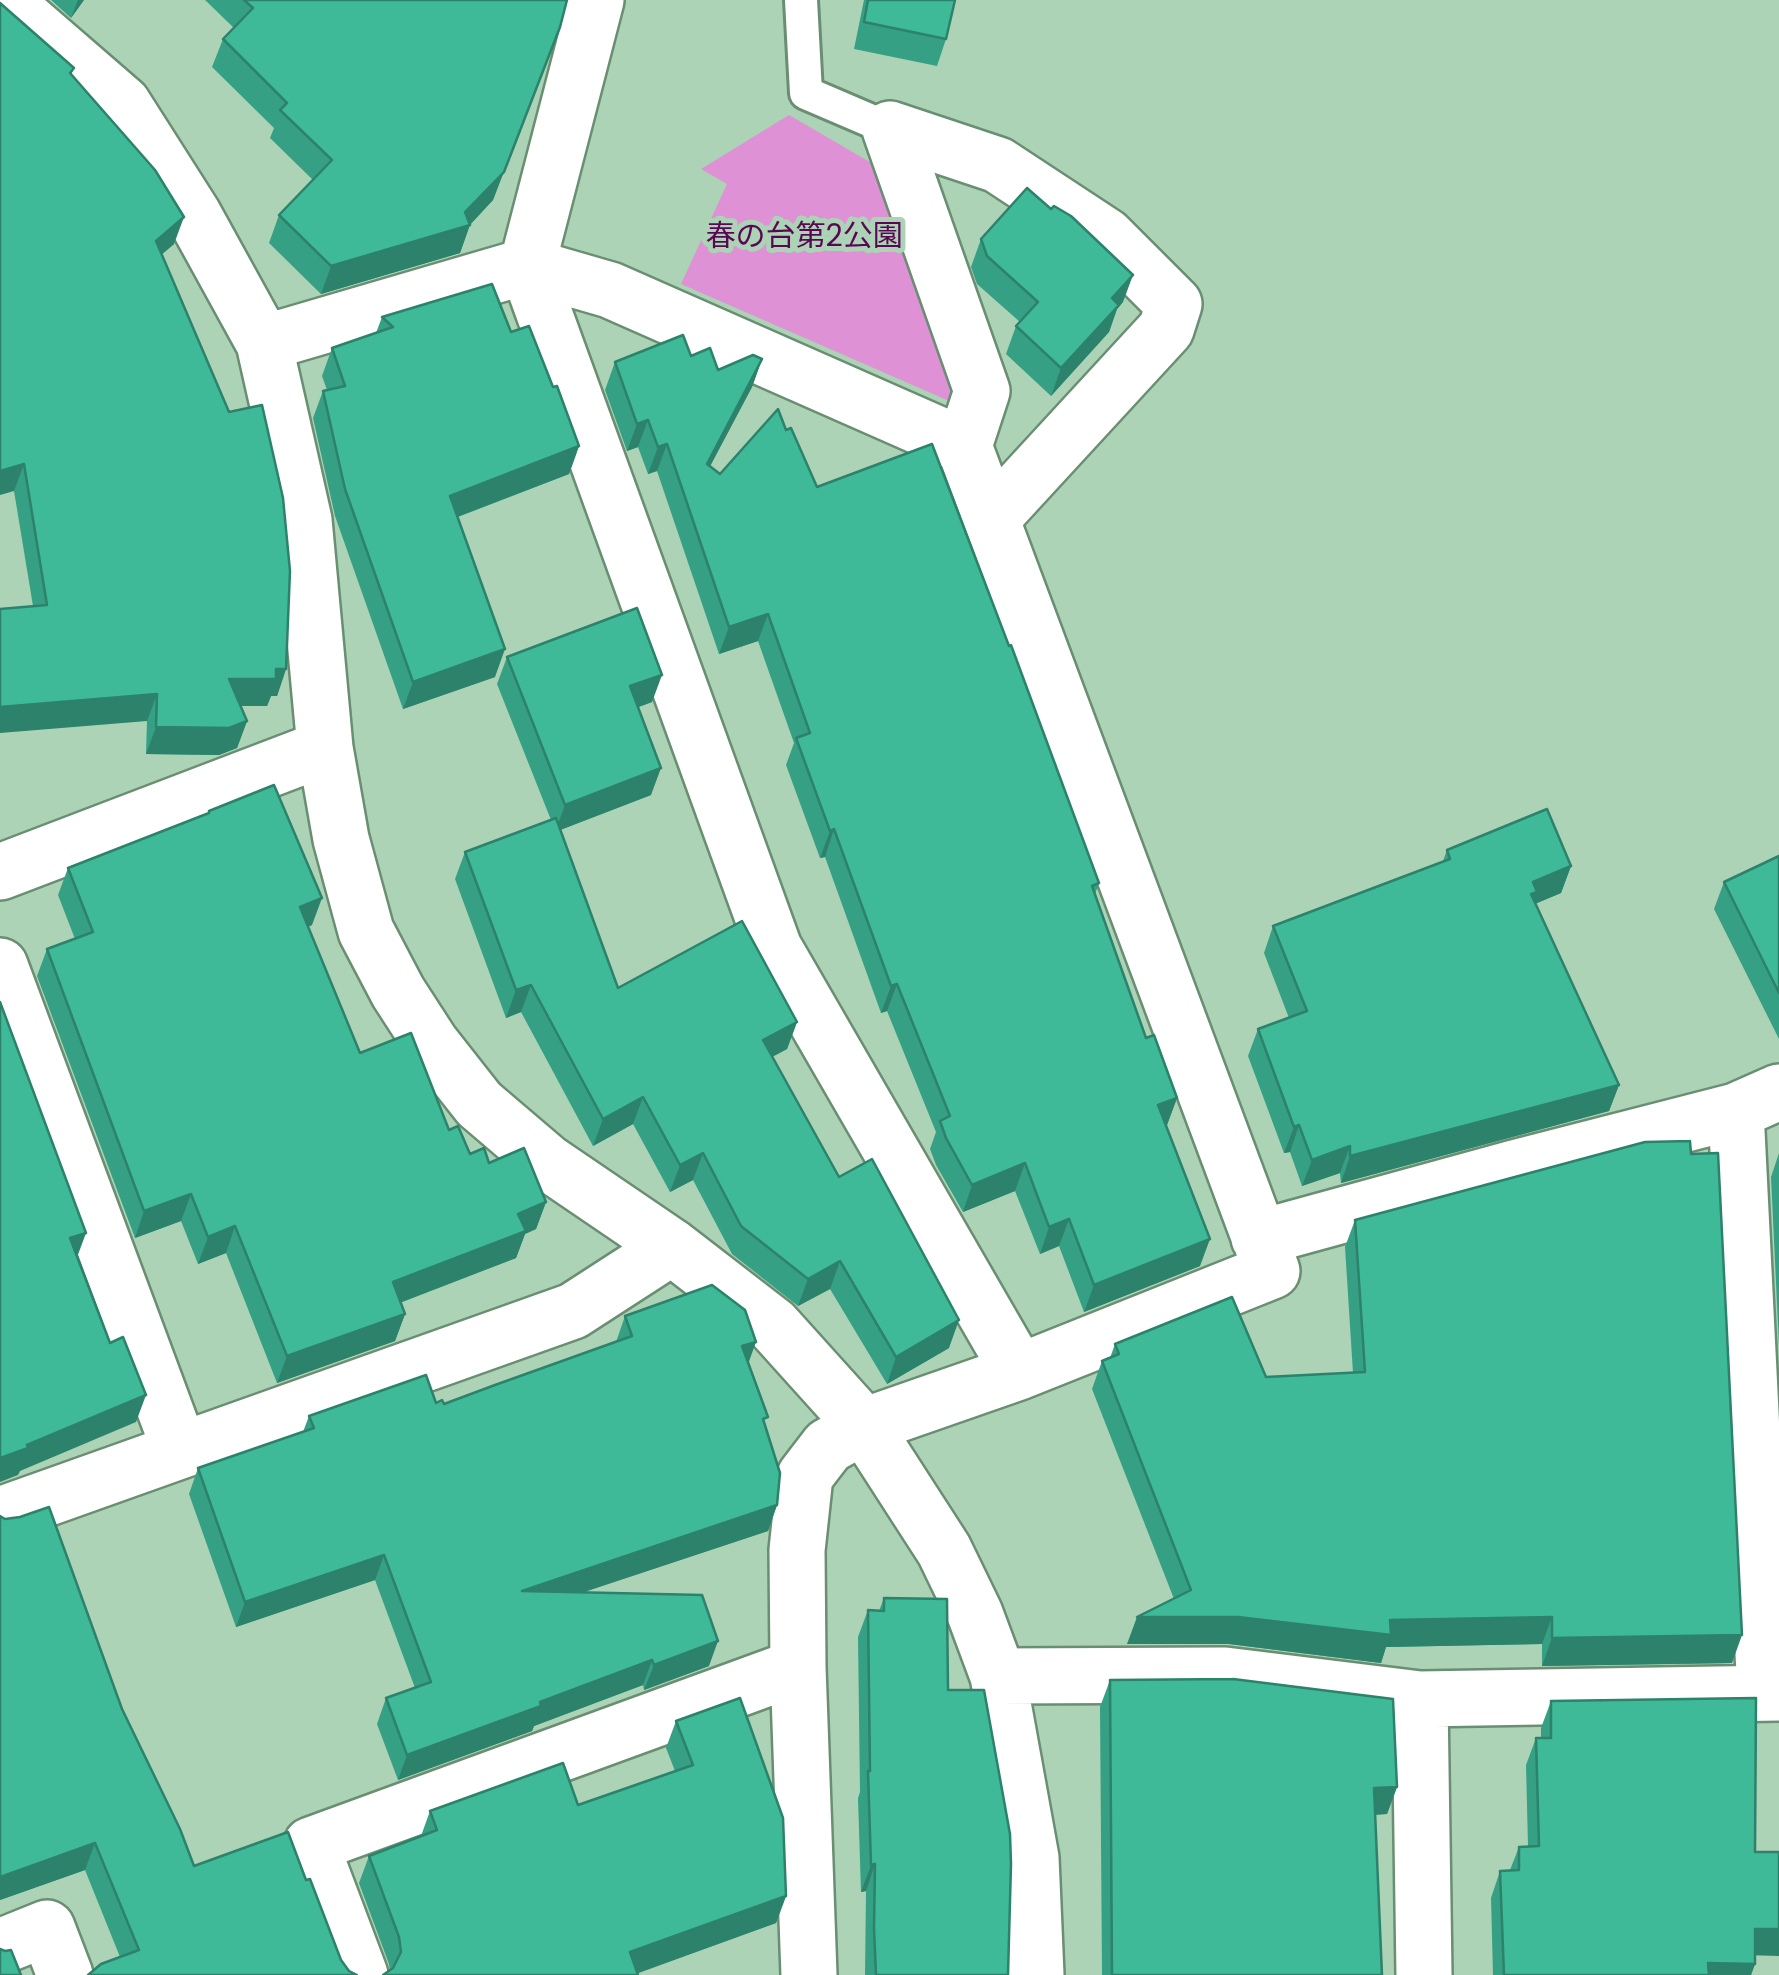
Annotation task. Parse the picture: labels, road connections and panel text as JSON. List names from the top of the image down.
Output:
{
  "parks": ["春の台第2公園"]
}
